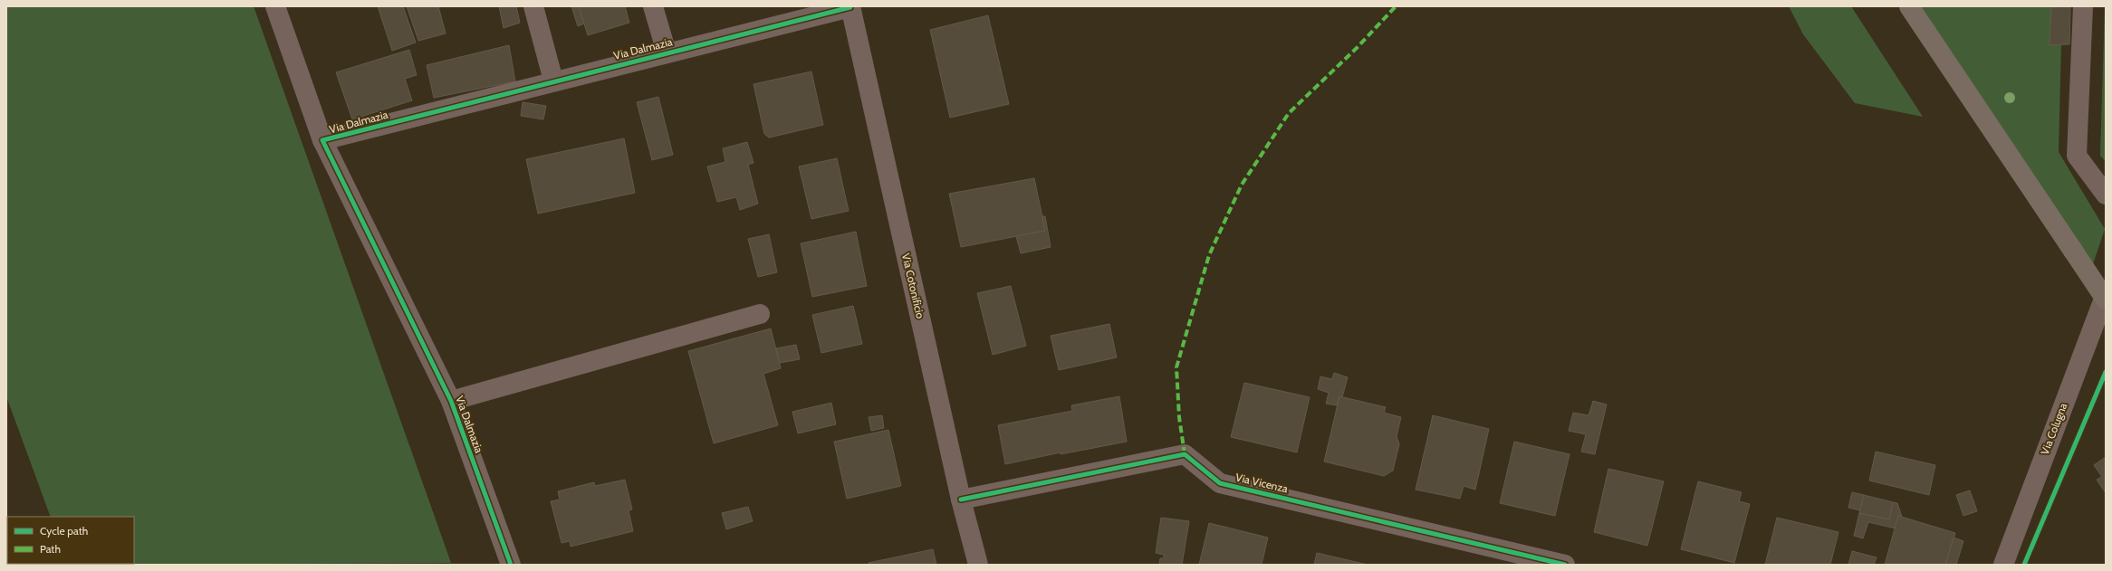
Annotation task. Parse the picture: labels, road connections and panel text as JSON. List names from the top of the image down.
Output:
{
  "streets": {
    "street": [
      "Via Dalmazia",
      "Via Cotonificio",
      "Via Colugna",
      "Via Vicenza"
    ]
  },
  "crossings": [
    ["Via Dalmazia", "Via Cotonificio"],
    ["Via Cotonificio", "Via Vicenza"]
  ],
  "legend": ["Cycle path", "Path"]
}
